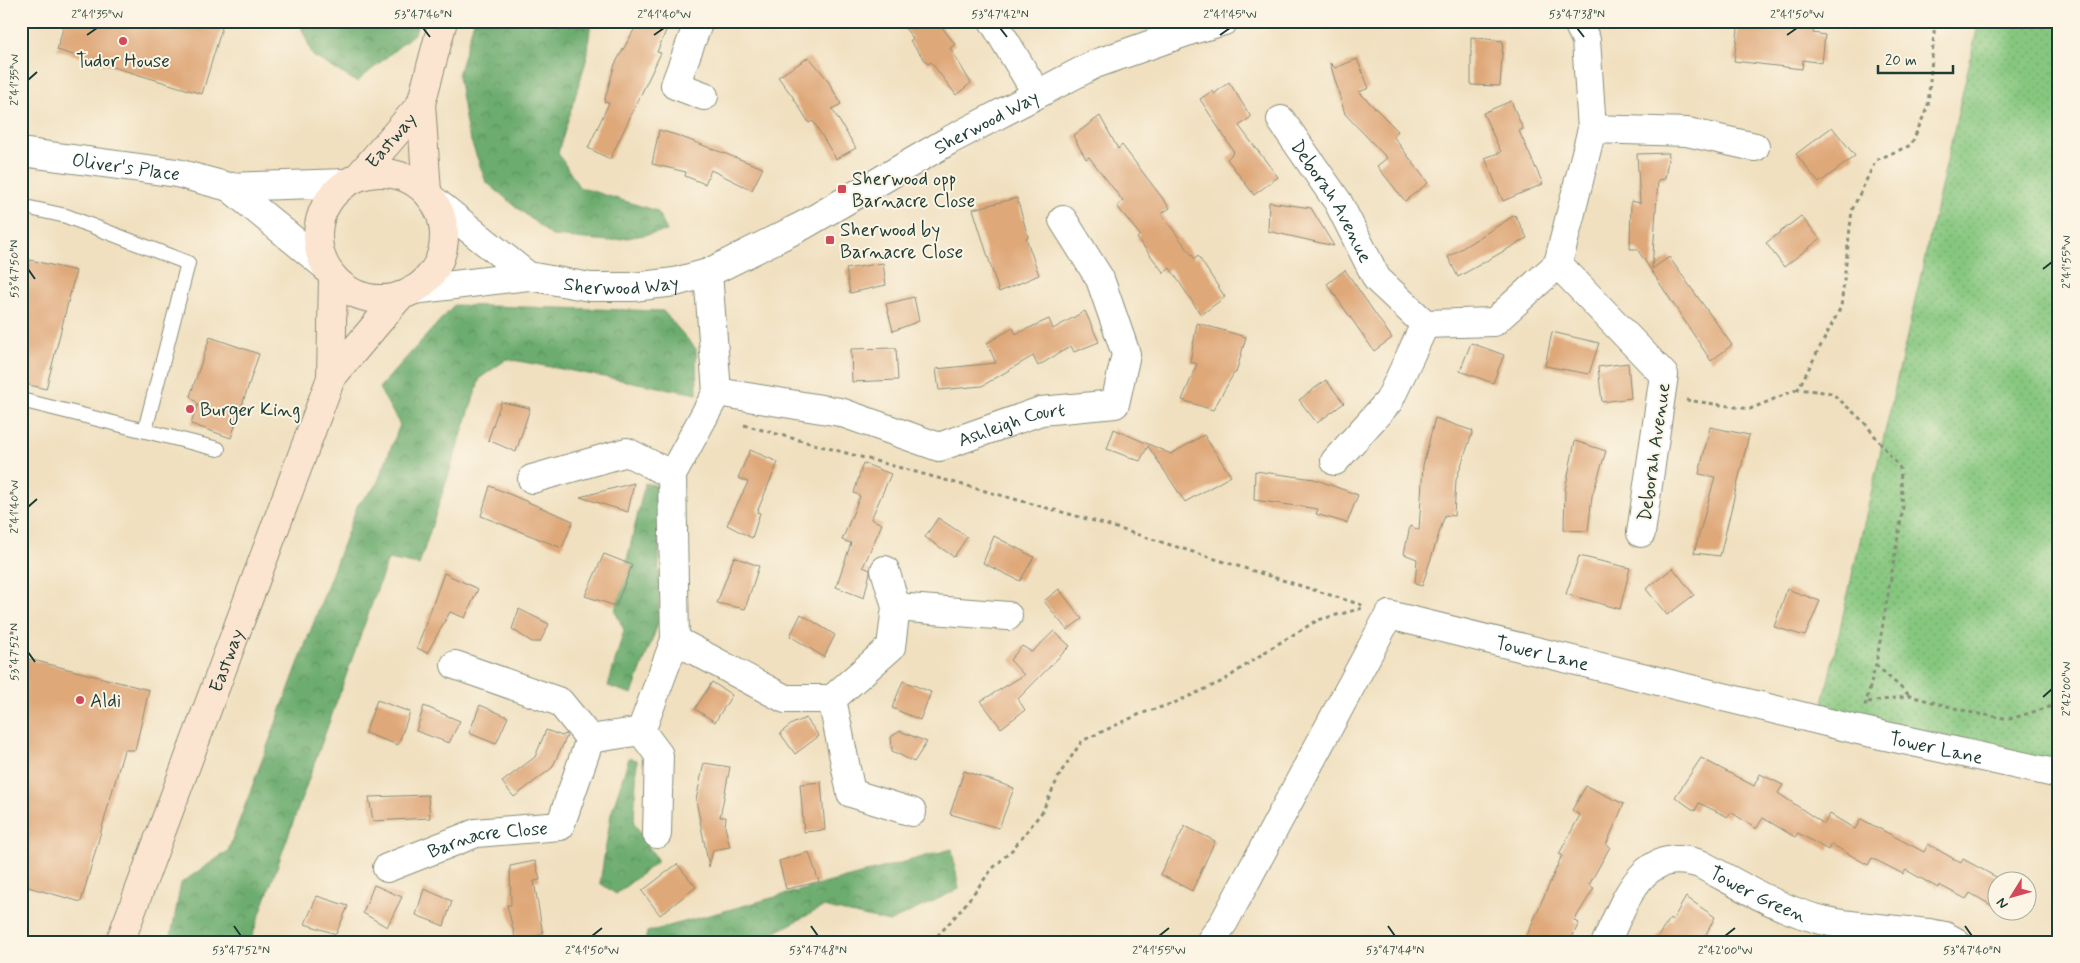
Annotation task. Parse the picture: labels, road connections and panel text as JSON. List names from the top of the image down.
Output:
{
  "streets": {
    "main road": ["Eastway"],
    "street": [
      "Sherwood Way",
      "Oliver's Place",
      "Deborah Avenue",
      "Ashleigh Court",
      "Tower Lane",
      "Barnacre Close",
      "Tower Green"
    ]
  },
  "crossings": [
    ["Sherwood Way", "Eastway"],
    ["Sherwood Way", "Oliver's Place"],
    ["Eastway", "Oliver's Place"]
  ],
  "places": {
    "other": ["Tudor House", "Burger King", "Aldi"],
    "transit": ["Sherwood opp Barnacre Close", "Sherwood by Barnacre Close"]
  },
  "scale_bar": "20 m",
  "north": "bottom left",
  "coordinates": [
    "2°41'35\"W",
    "53°47'46\"N",
    "2°41'40\"W",
    "53°47'42\"N",
    "2°41'45\"W",
    "53°47'38\"N",
    "2°41'50\"W",
    "2°41'55\"W",
    "53°47'50\"N",
    "53°47'52\"N",
    "2°42'00\"W",
    "53°47'48\"N",
    "53°47'44\"N",
    "53°47'40\"N"
  ]
}
